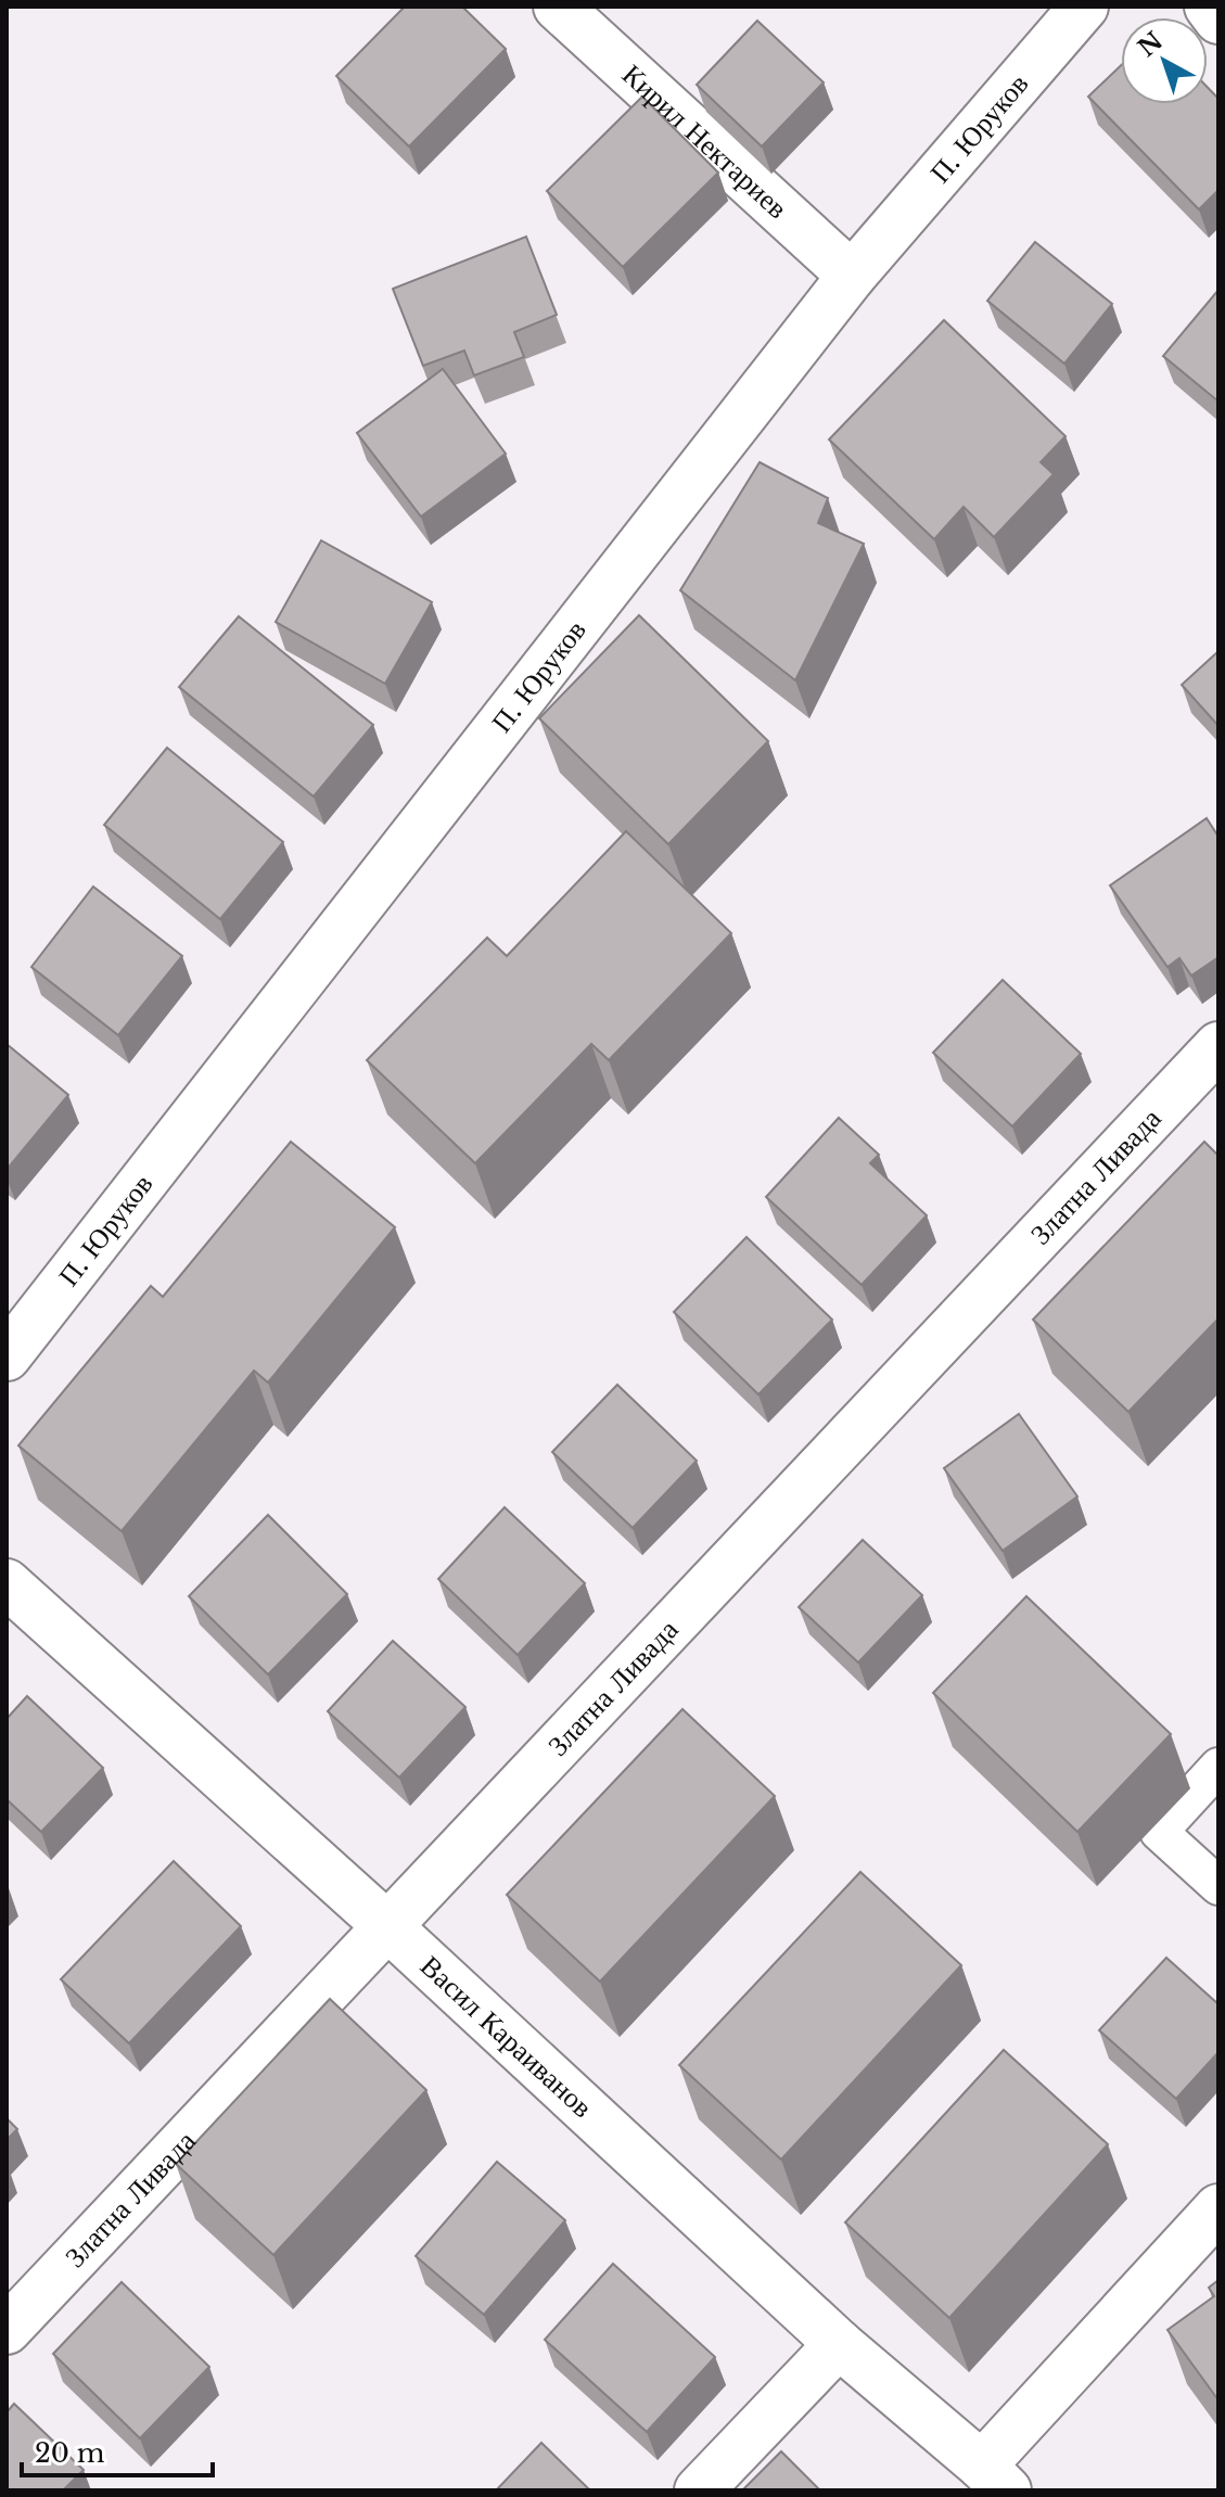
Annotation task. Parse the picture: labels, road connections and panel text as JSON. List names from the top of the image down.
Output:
{
  "streets": {
    "street": [
      "П. Юруков",
      "Кирил Нектариев",
      "Златна Ливада",
      "Васил Караиванов"
    ]
  },
  "crossings": [
    ["П. Юруков", "Кирил Нектариев"],
    ["Златна Ливада", "Васил Караиванов"]
  ],
  "scale_bar": "20 m",
  "north": "top left"
}
